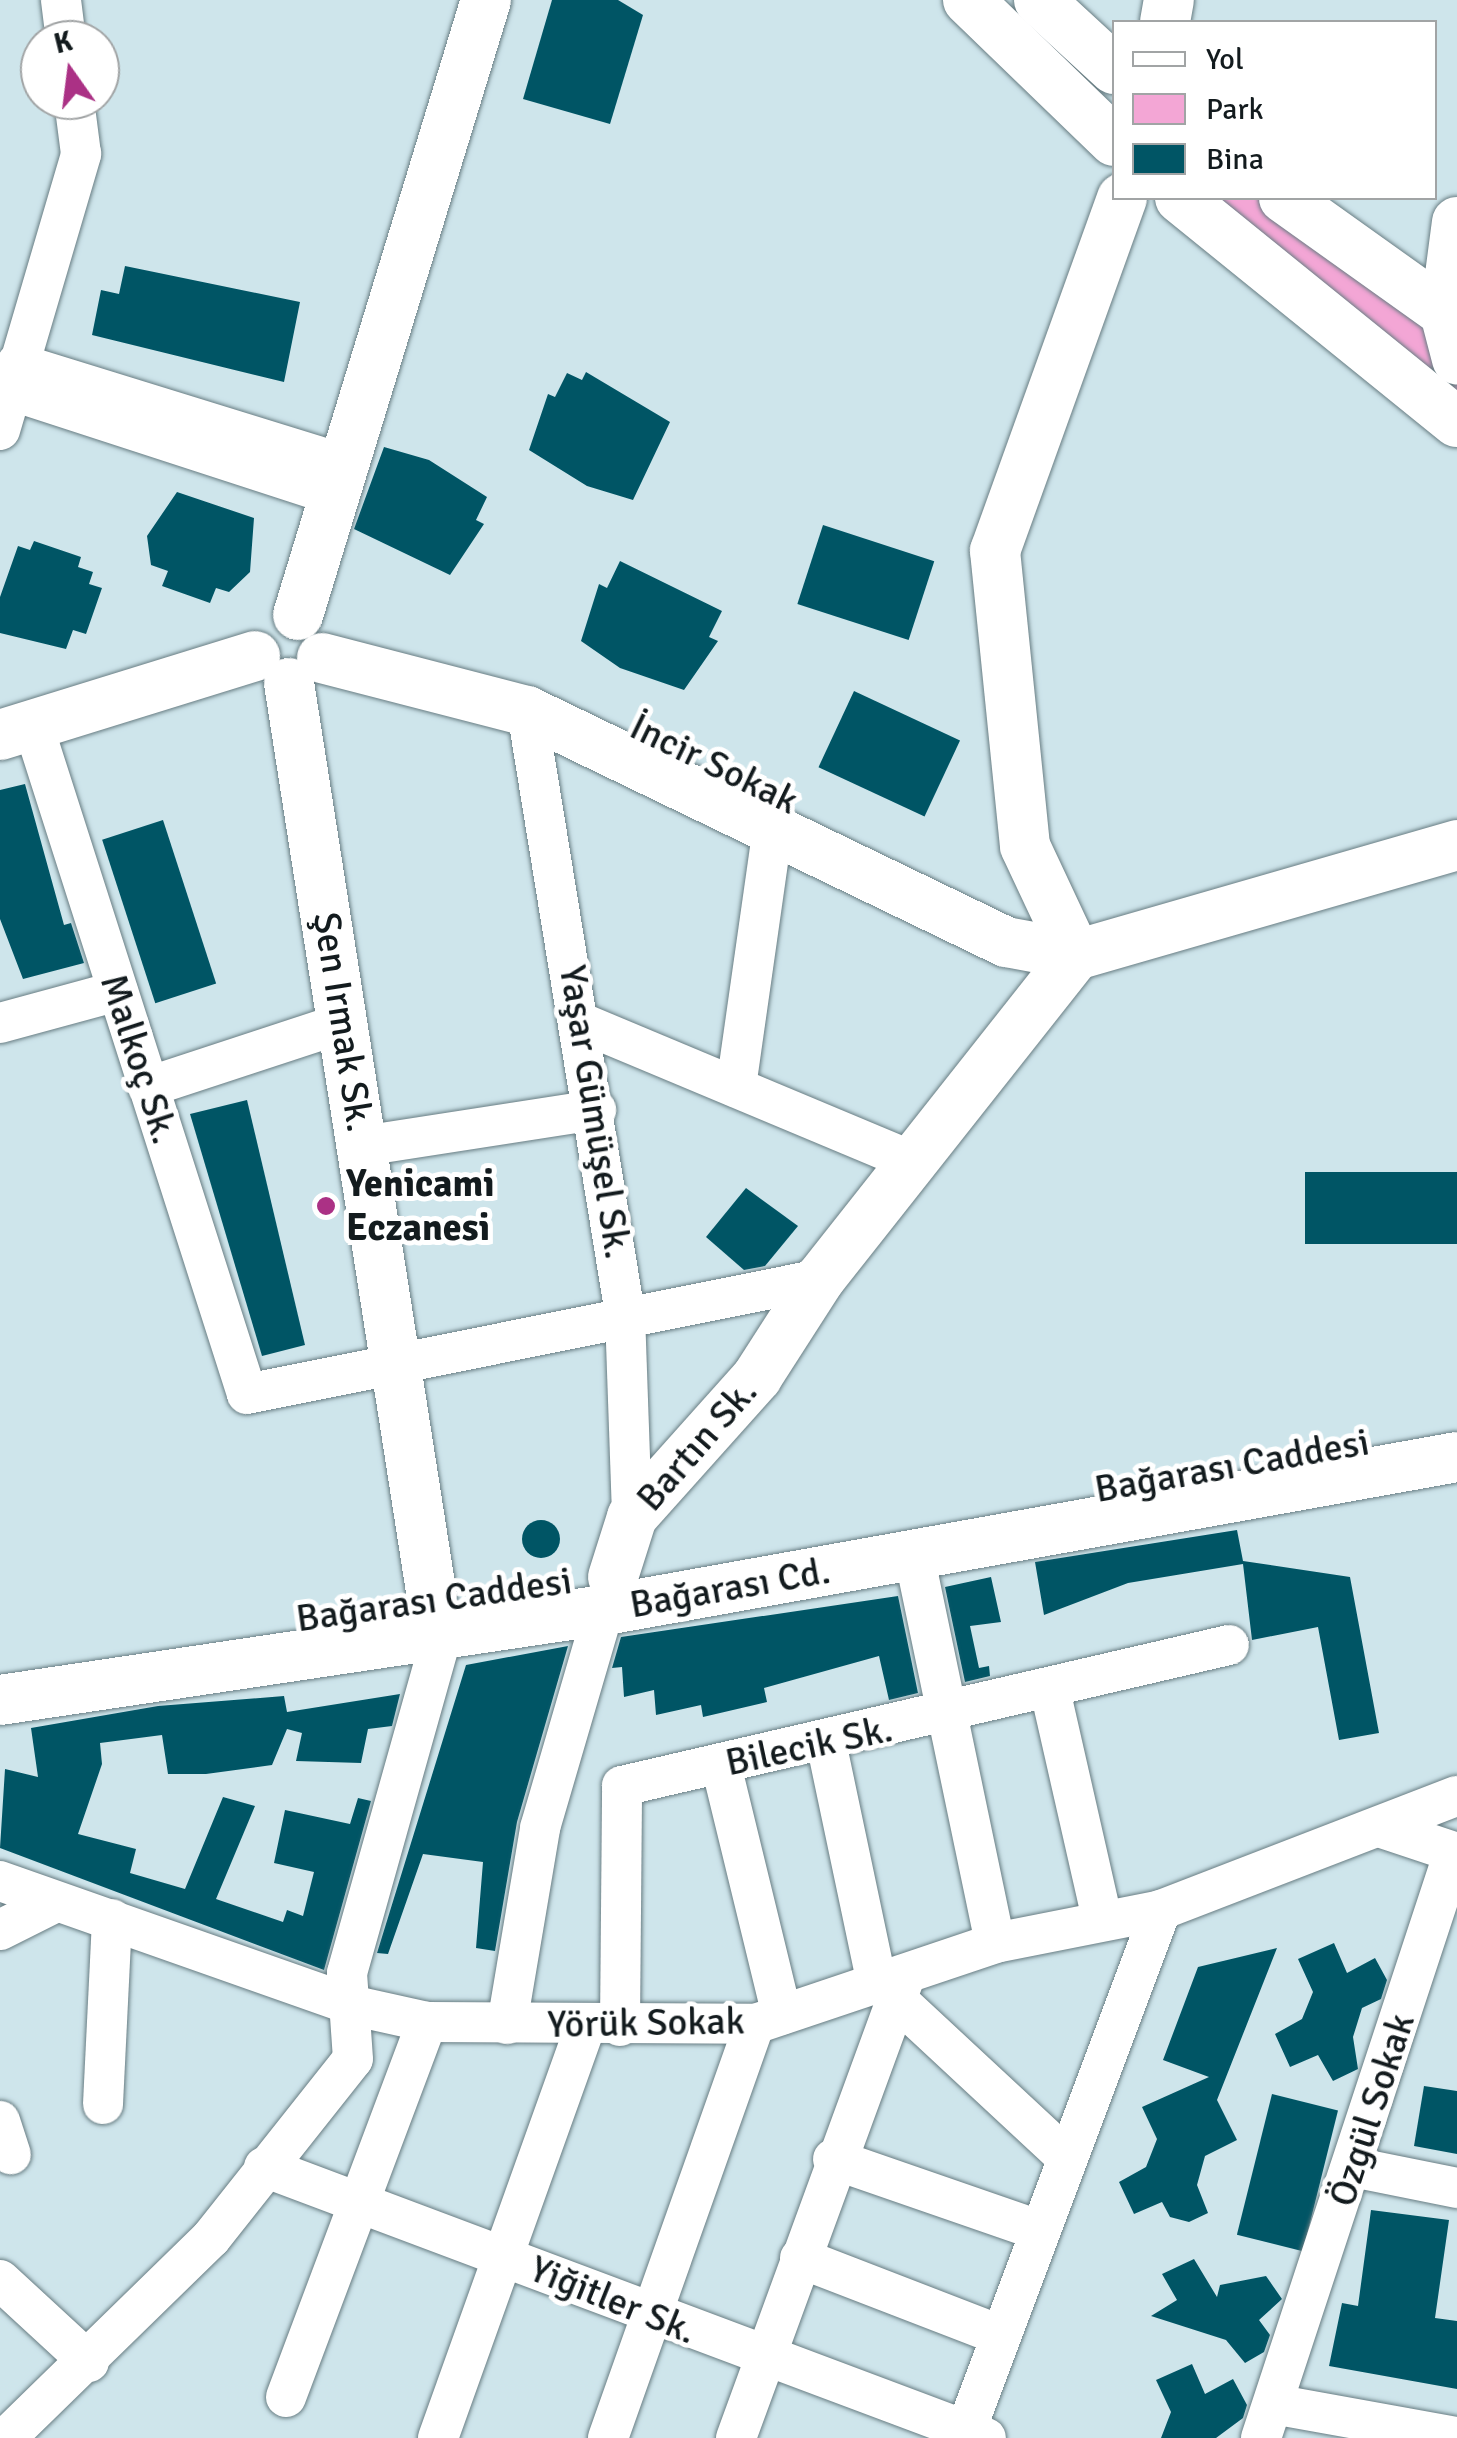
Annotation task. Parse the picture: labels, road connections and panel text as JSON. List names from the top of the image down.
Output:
{
  "streets": {
    "main road": [
      "İncir Sokak",
      "Şen Irmak Sk.",
      "Bartın Sk.",
      "Bağarası Caddesi",
      "Bağarası Cd."
    ],
    "street": [
      "Malkoç Sk.",
      "Yaşar Gümüşel Sk.",
      "Bilecik Sk.",
      "Yörük Sokak",
      "Özgül Sokak",
      "Yiğitler Sk."
    ]
  },
  "crossings": [
    ["İncir Sokak", "Şen Irmak Sk."],
    ["İncir Sokak", "Malkoç Sk."],
    ["İncir Sokak", "Yaşar Gümüşel Sk."],
    ["İncir Sokak", "Bartın Sk."],
    ["Şen Irmak Sk.", "Malkoç Sk."],
    ["Şen Irmak Sk.", "Bağarası Caddesi"],
    ["Yaşar Gümüşel Sk.", "Bartın Sk."],
    ["Bartın Sk.", "Bağarası Caddesi"],
    ["Bartın Sk.", "Bağarası Cd."],
    ["Bartın Sk.", "Yörük Sokak"],
    ["Bağarası Caddesi", "Bağarası Cd."],
    ["Bilecik Sk.", "Yörük Sokak"],
    ["Yörük Sokak", "Özgül Sokak"]
  ],
  "places": ["Yenicami Eczanesi"],
  "legend": ["Yol", "Park", "Bina"],
  "north": "top"
}
